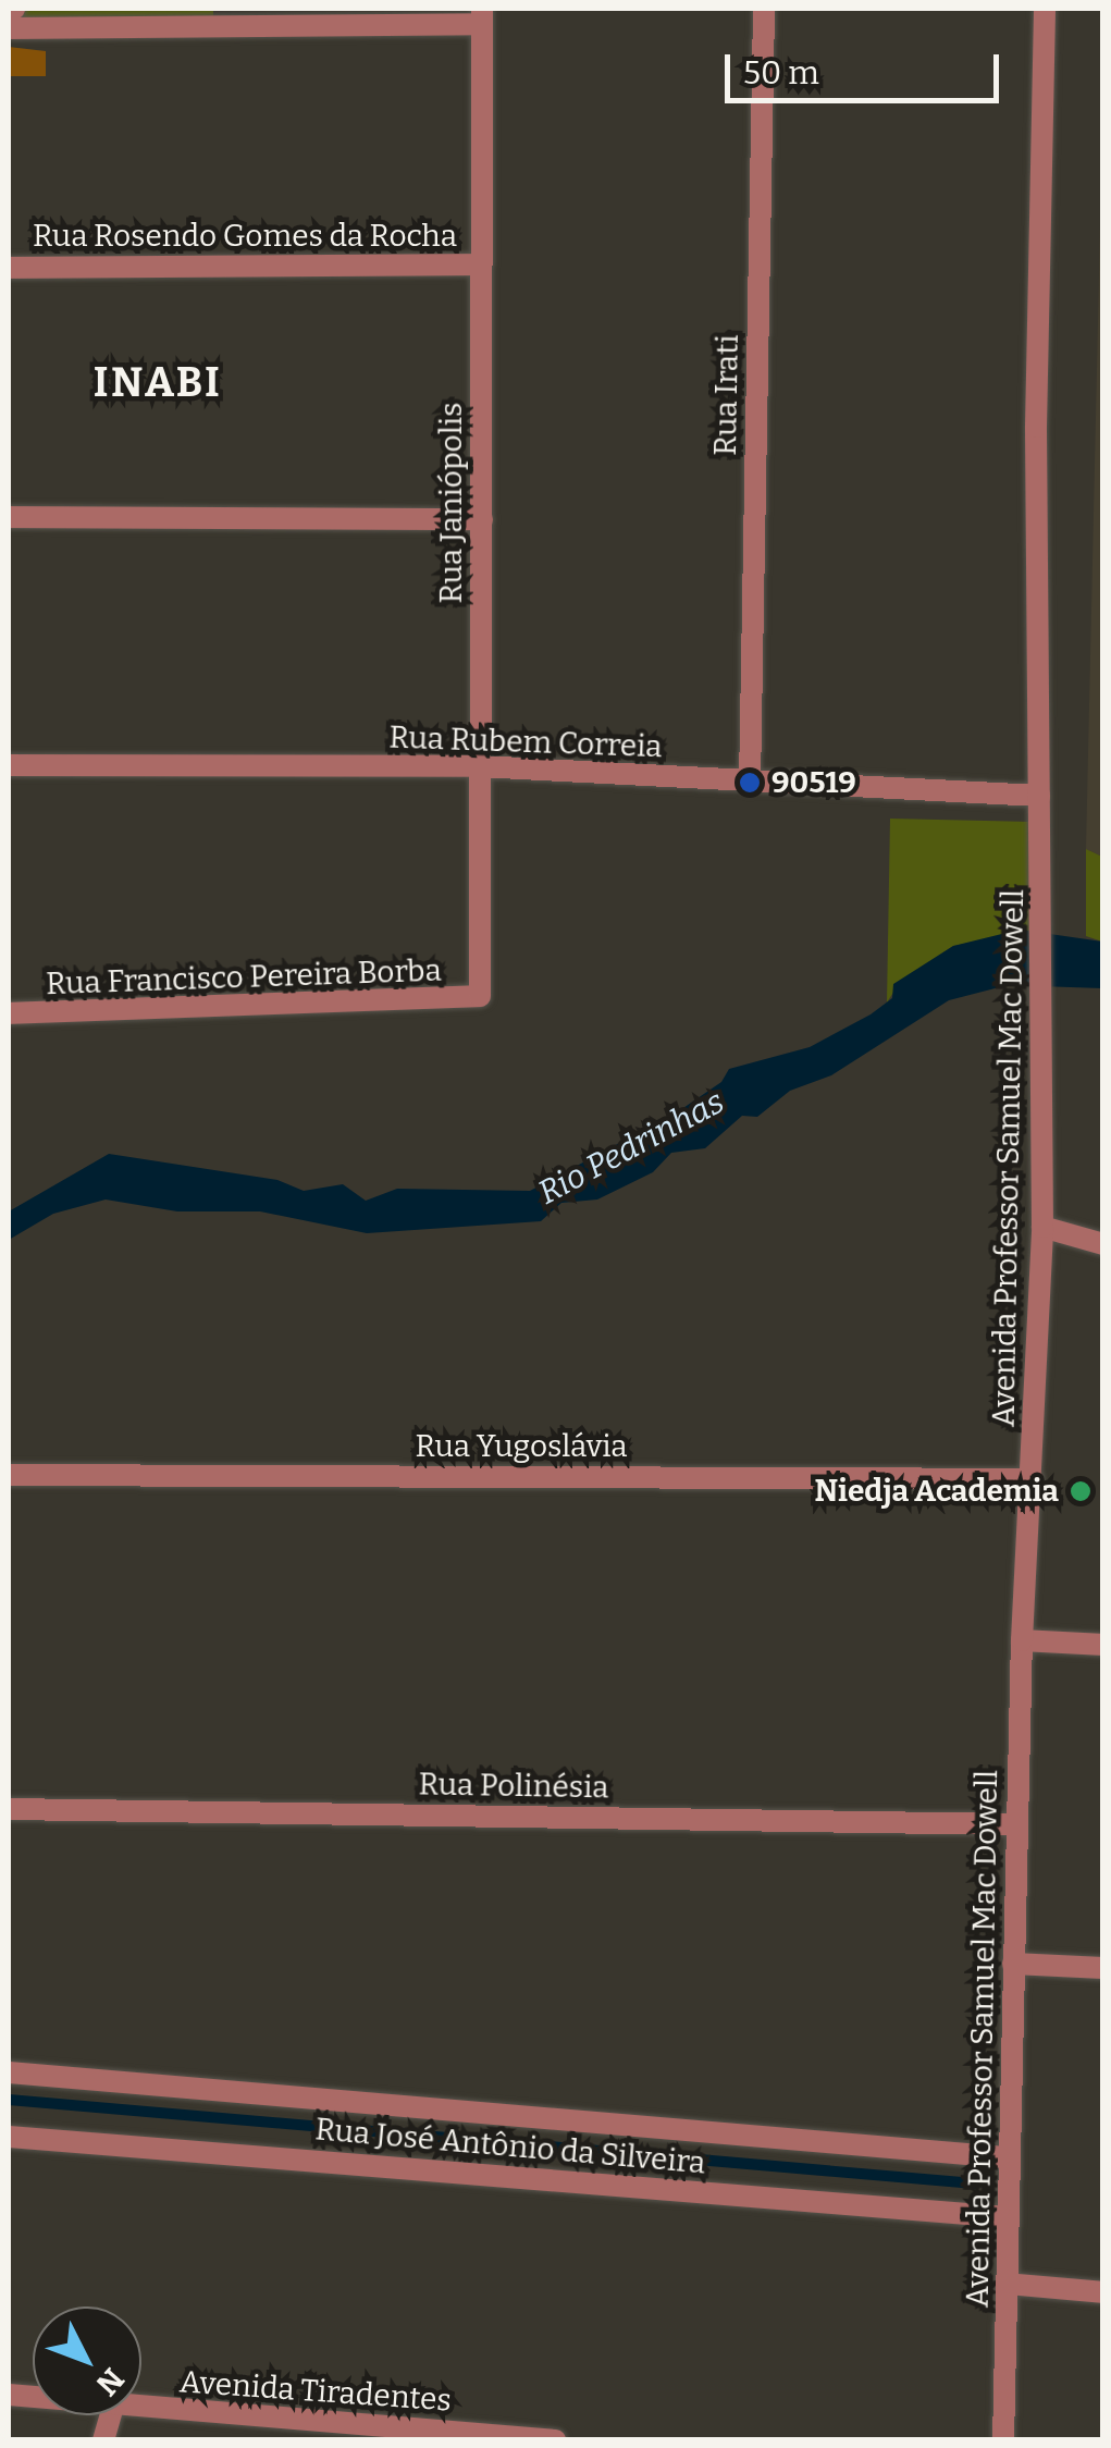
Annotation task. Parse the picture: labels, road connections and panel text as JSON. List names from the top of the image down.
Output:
{
  "streets": {
    "street": [
      "Rua Rosendo Gomes da Rocha",
      "Rua Irati",
      "Rua Janiópolis",
      "Rua Rubem Correia",
      "Rua Francisco Pereira Borba",
      "Avenida Professor Samuel Mac Dowell",
      "Rua Yugoslávia",
      "Rua Polinésia",
      "Rua José Antônio da Silveira",
      "Avenida Tiradentes"
    ]
  },
  "crossings": [
    ["Rua Rosendo Gomes da Rocha", "Rua Janiópolis"],
    ["Rua Irati", "Rua Rubem Correia"],
    ["Rua Janiópolis", "Rua Rubem Correia"],
    ["Rua Janiópolis", "Rua Francisco Pereira Borba"],
    ["Rua Rubem Correia", "Avenida Professor Samuel Mac Dowell"],
    ["Avenida Professor Samuel Mac Dowell", "Rua Yugoslávia"],
    ["Avenida Professor Samuel Mac Dowell", "Rua Polinésia"],
    ["Avenida Professor Samuel Mac Dowell", "Rua José Antônio da Silveira"]
  ],
  "districts": ["INABI"],
  "water": ["Rio Pedrinhas"],
  "places": ["90519", "Niedja Academia"],
  "scale_bar": "50 m",
  "north": "bottom right"
}
